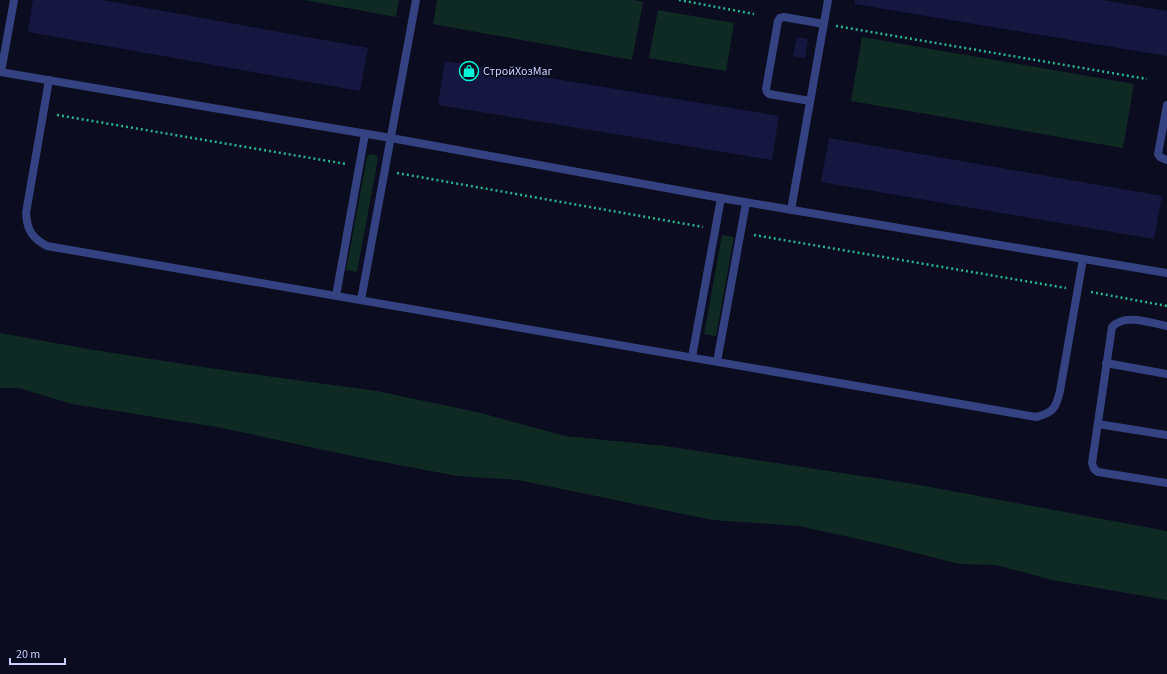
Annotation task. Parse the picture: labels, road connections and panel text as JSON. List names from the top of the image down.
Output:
{
  "places": {
    "shop": ["СтройХозМаг"]
  },
  "scale_bar": "20 m"
}
